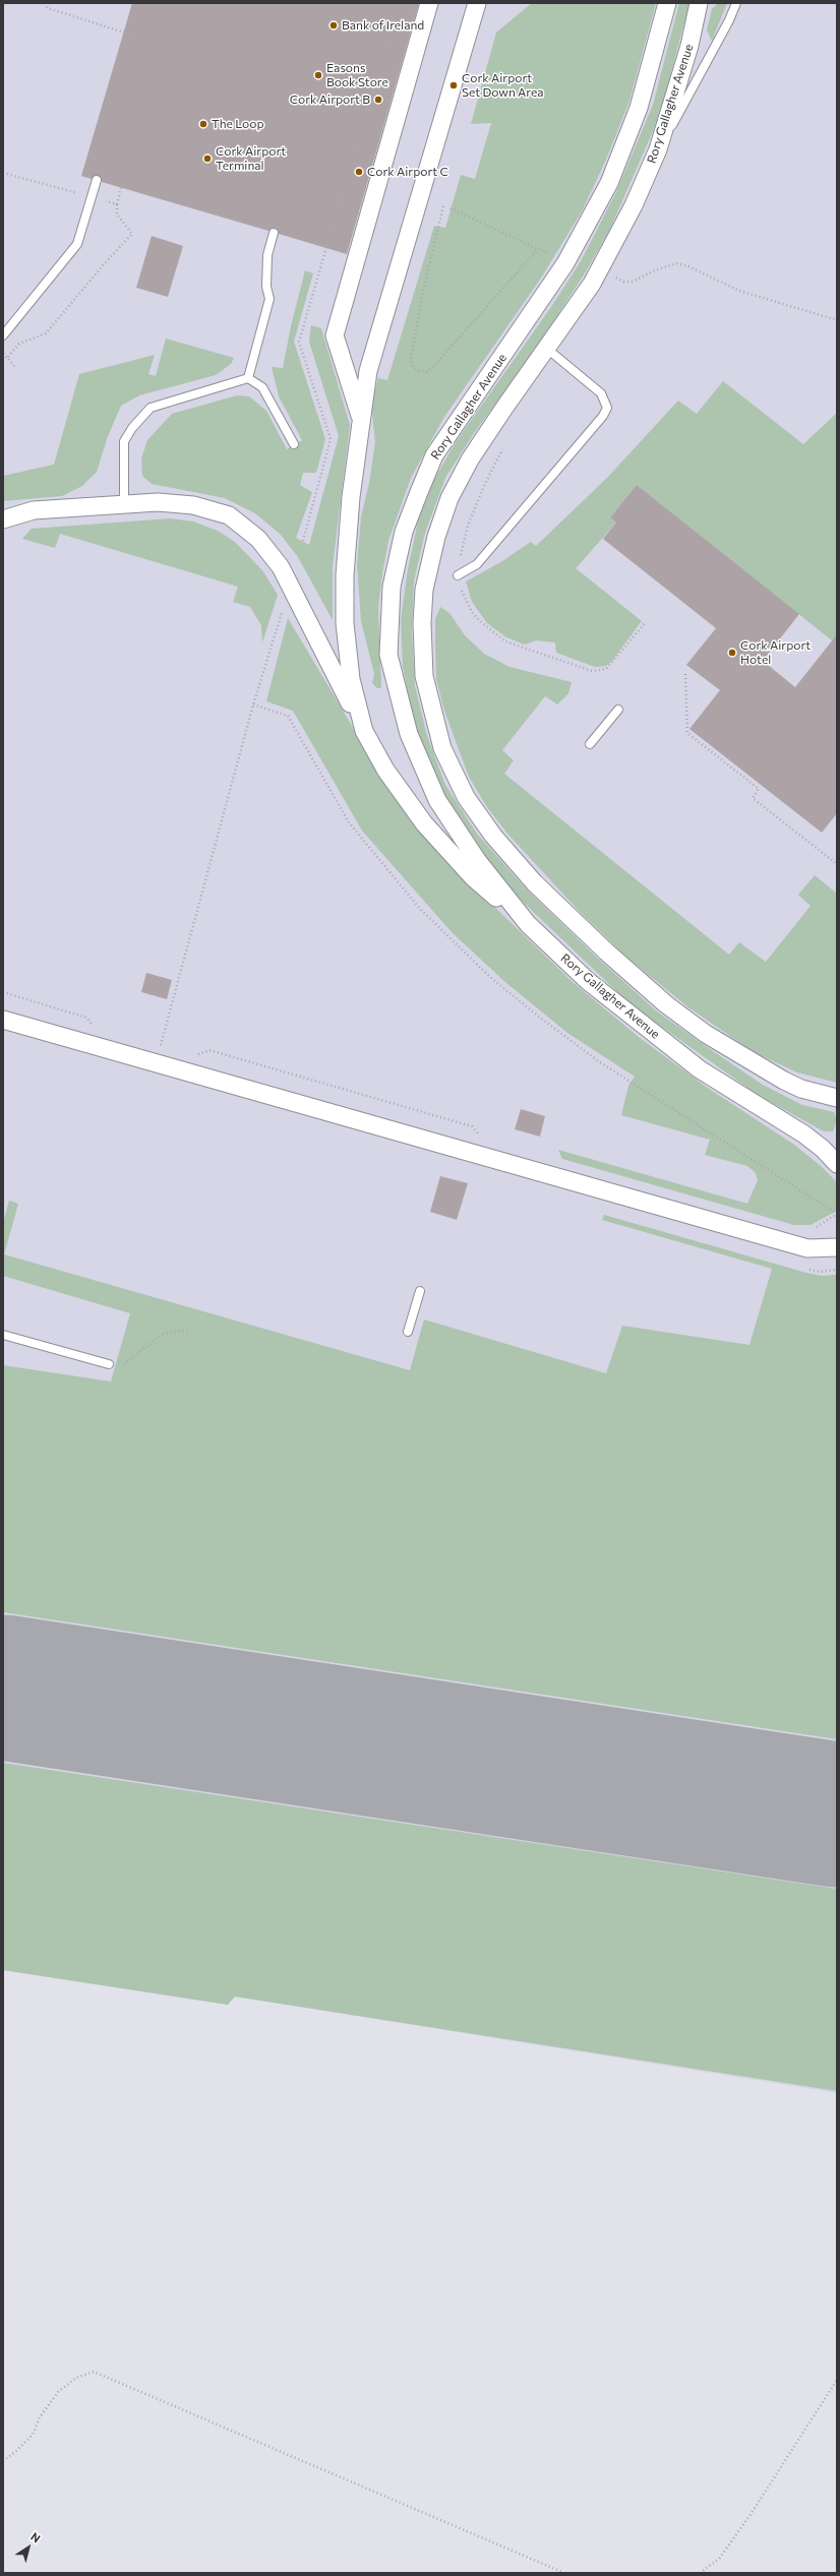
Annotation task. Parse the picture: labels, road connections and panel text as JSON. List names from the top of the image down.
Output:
{
  "streets": {
    "street": ["Rory Gallagher Avenue"]
  },
  "places": [
    "Bank of Ireland",
    "Easons Book Store",
    "Cork Airport Set Down Area",
    "Cork Airport B",
    "The Loop",
    "Cork Airport Terminal",
    "Cork Airport C",
    "Cork Airport Hotel"
  ],
  "north": "top right"
}
